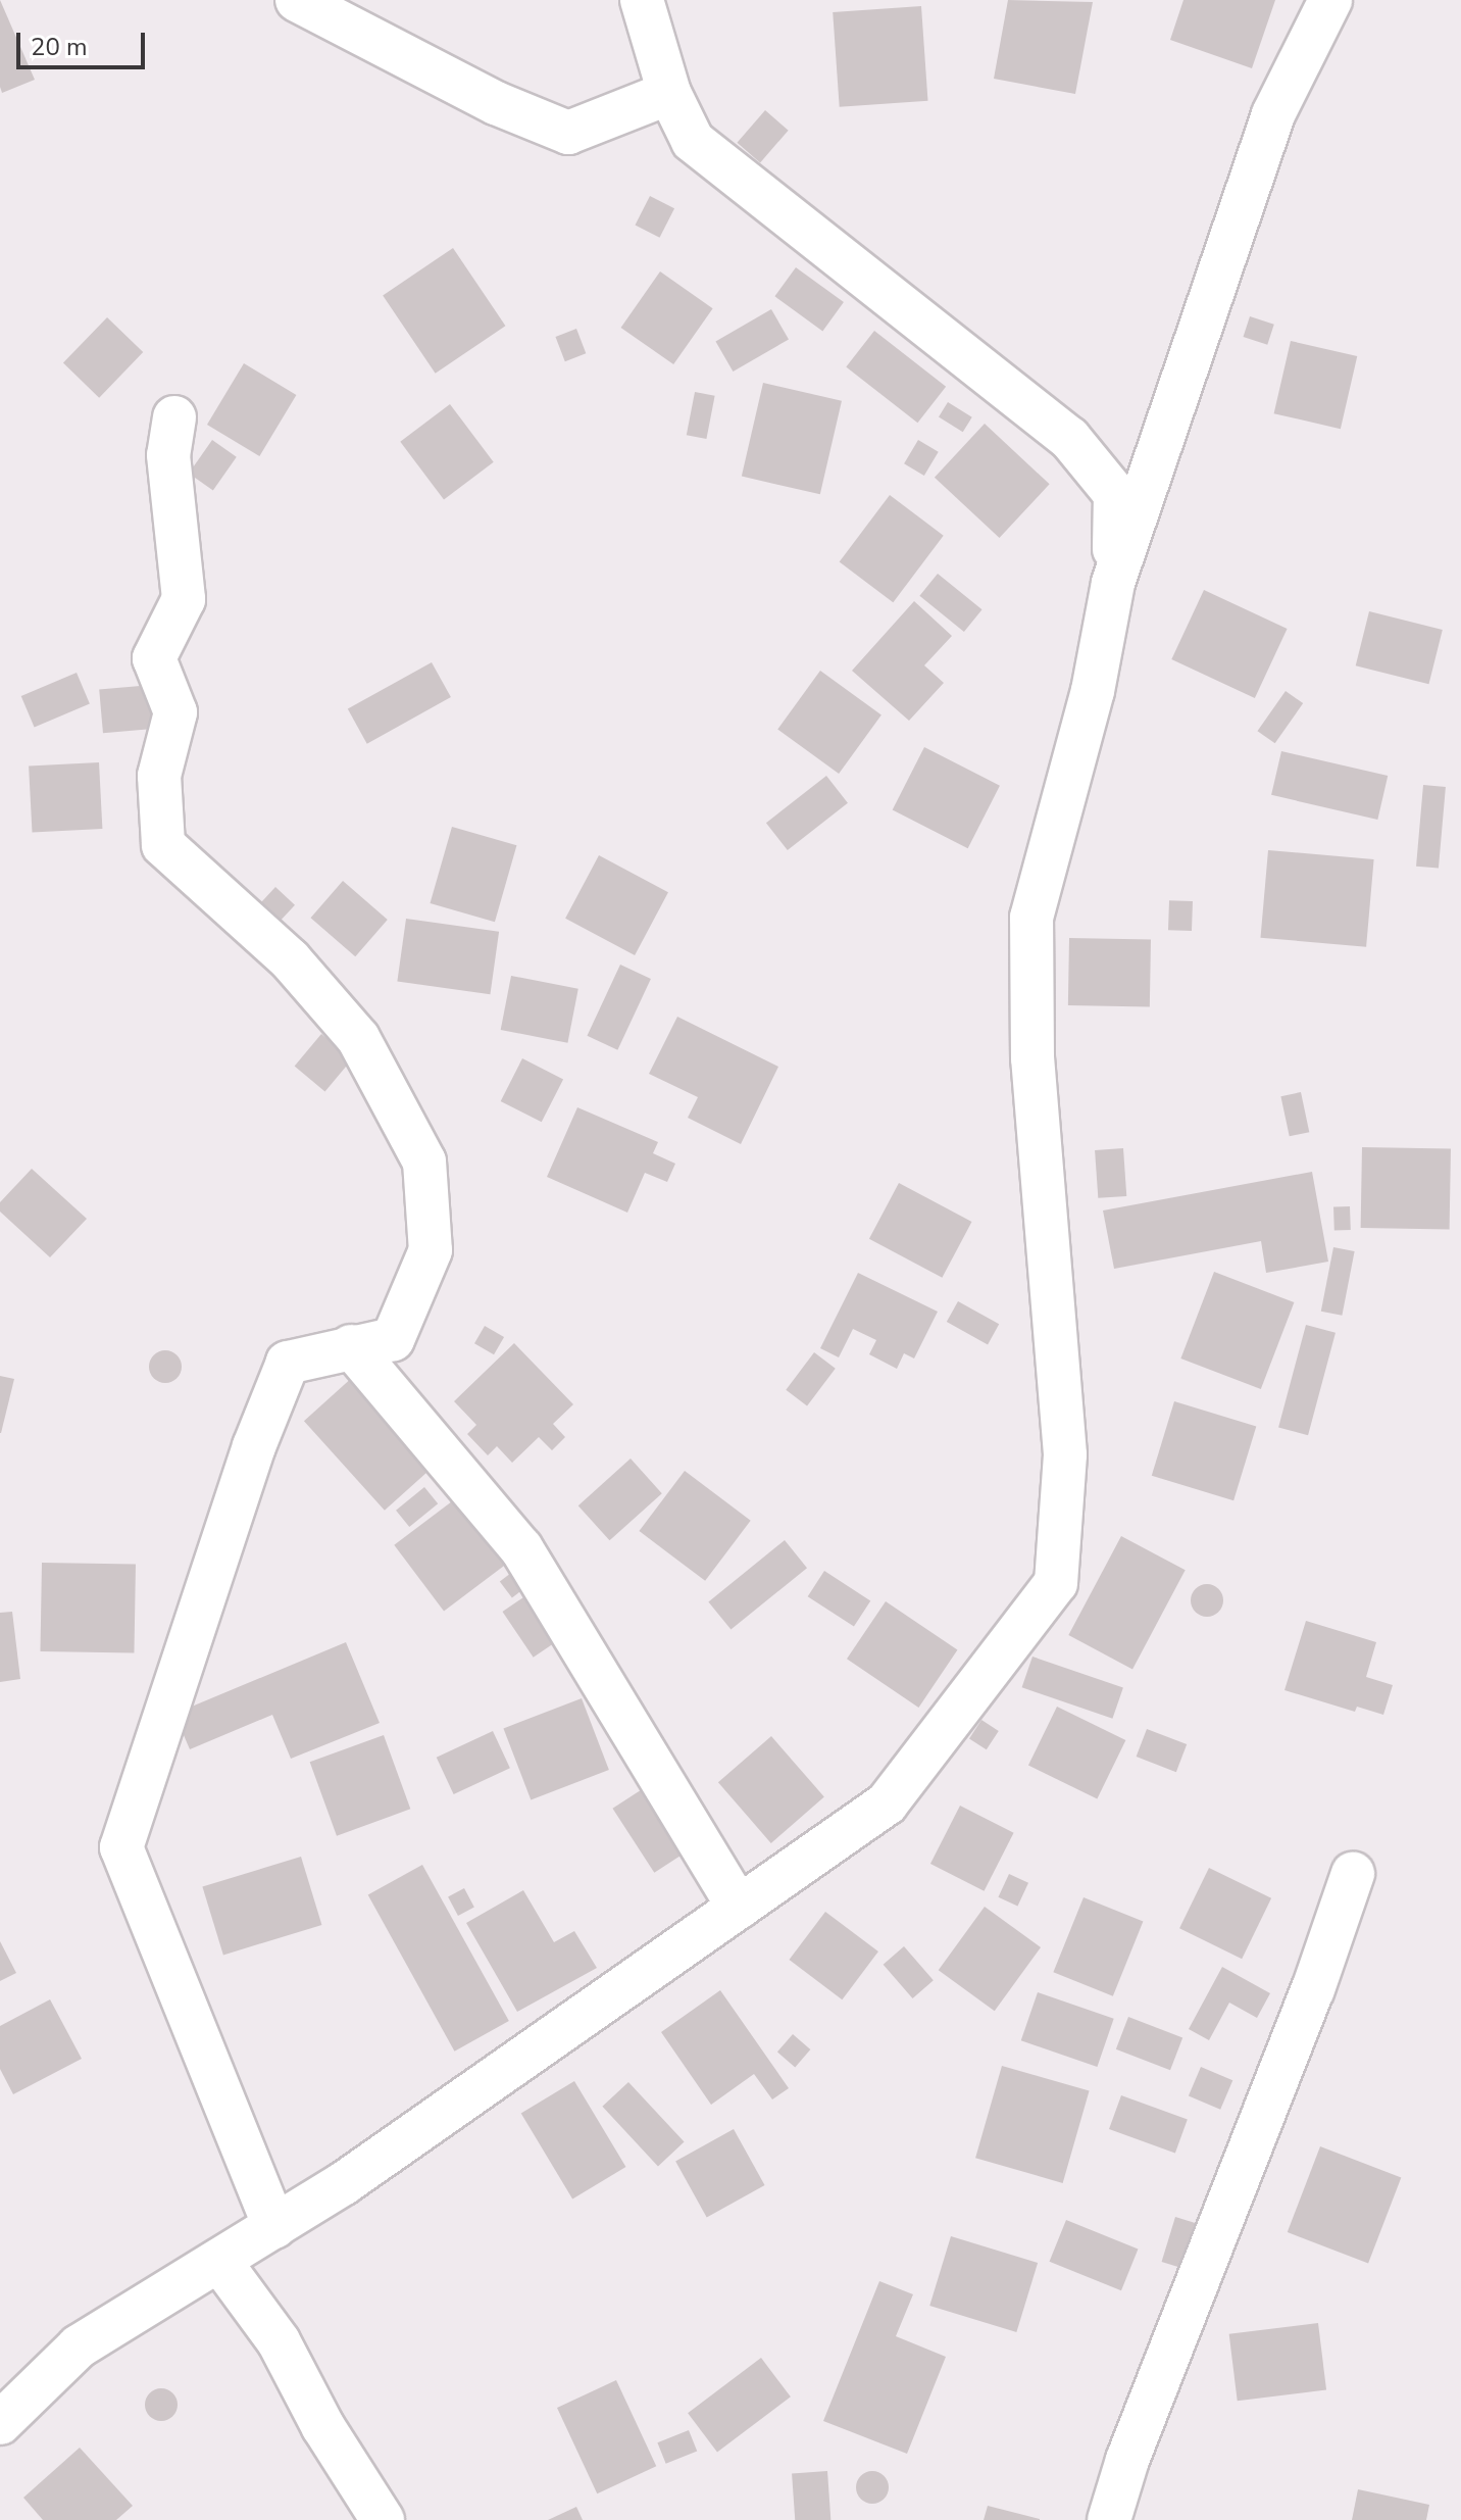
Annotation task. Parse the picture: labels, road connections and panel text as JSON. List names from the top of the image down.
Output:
{
  "scale_bar": "20 m"
}
